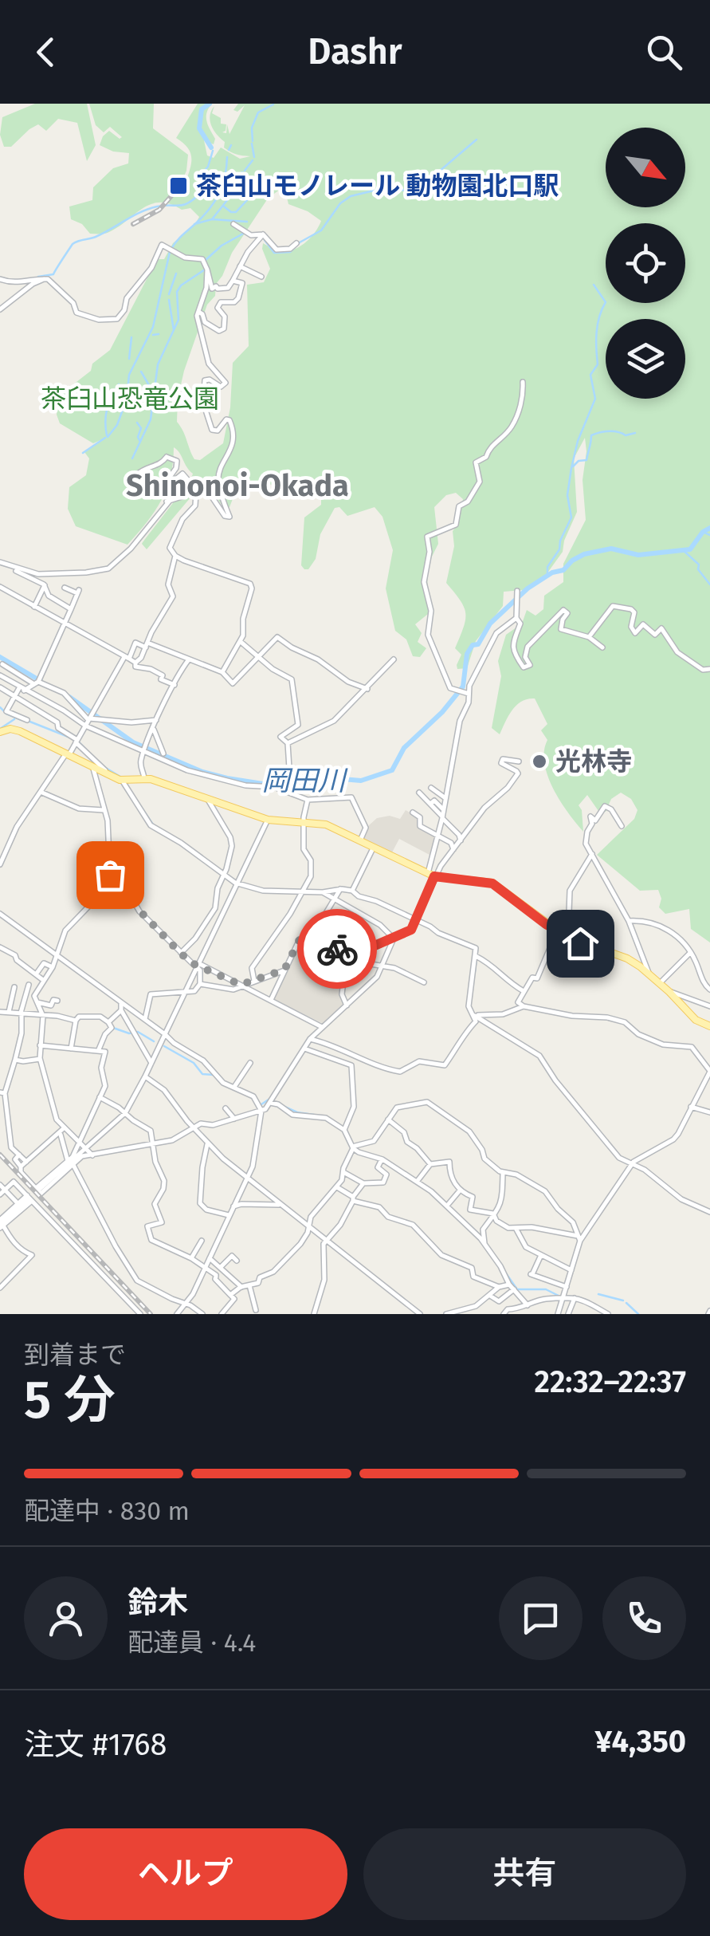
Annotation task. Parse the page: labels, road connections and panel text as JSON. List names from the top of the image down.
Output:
{
  "districts": ["Shinonoi-Okada"],
  "water": ["岡田川"],
  "parks": ["茶臼山恐竜公園"],
  "places": {
    "transit": ["茶臼山モノレール 動物園北口駅"],
    "other": ["光林寺"]
  },
  "north": "bottom right",
  "page": {
    "header": "Dashr",
    "heading": ["5 分", "到着まで", "22:32–22:37"],
    "panel": [
      "鈴木",
      "配達員 · 4.4",
      "注文 #1768",
      "¥4,350"
    ],
    "bar": "配達中 · 830 m",
    "buttons": ["ヘルプ", "共有"]
  }
}
